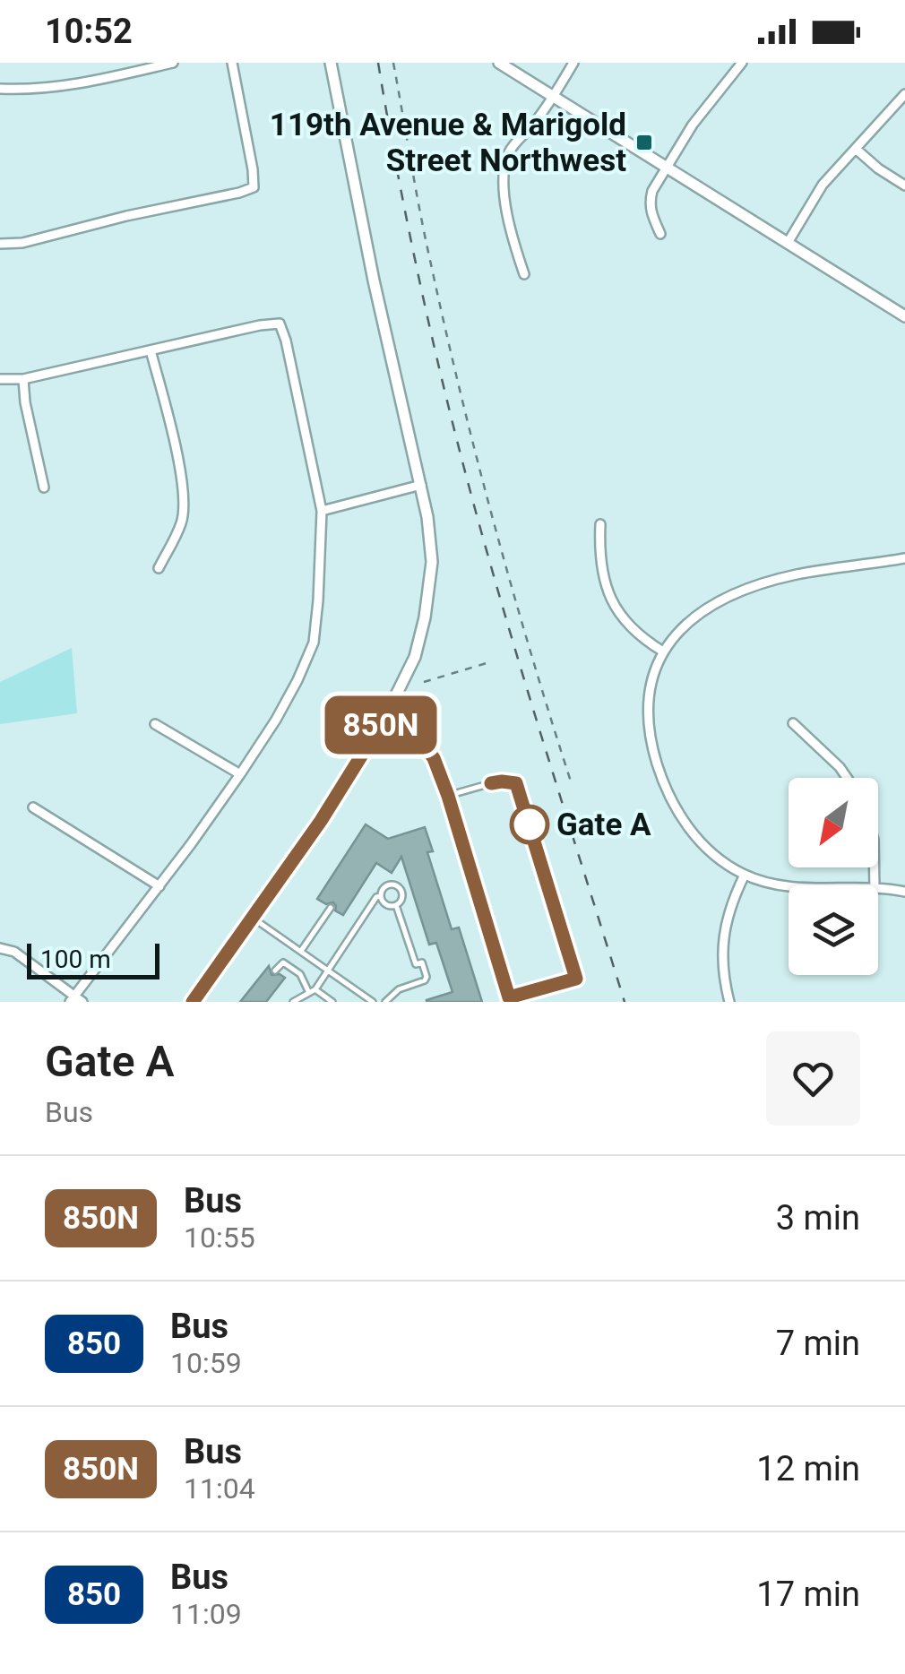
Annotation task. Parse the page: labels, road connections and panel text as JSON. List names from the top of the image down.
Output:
{
  "places": {
    "transit": ["119th Avenue & Marigold Street Northwest"],
    "other": ["Gate A"]
  },
  "lines": ["bus line 850N"],
  "scale_bar": "100 m",
  "north": "bottom left",
  "page": {
    "status": "10:52",
    "on_map": "850N",
    "scale": "100 m",
    "heading": ["Gate A", "Bus"],
    "list": [
      {
        "mark": "850N",
        "name": "Bus",
        "note": "10:55",
        "value": "3 min"
      },
      {
        "mark": "850",
        "name": "Bus",
        "note": "10:59",
        "value": "7 min"
      },
      {
        "mark": "850N",
        "name": "Bus",
        "note": "11:04",
        "value": "12 min"
      },
      {
        "mark": "850",
        "name": "Bus",
        "note": "11:09",
        "value": "17 min"
      }
    ]
  }
}
